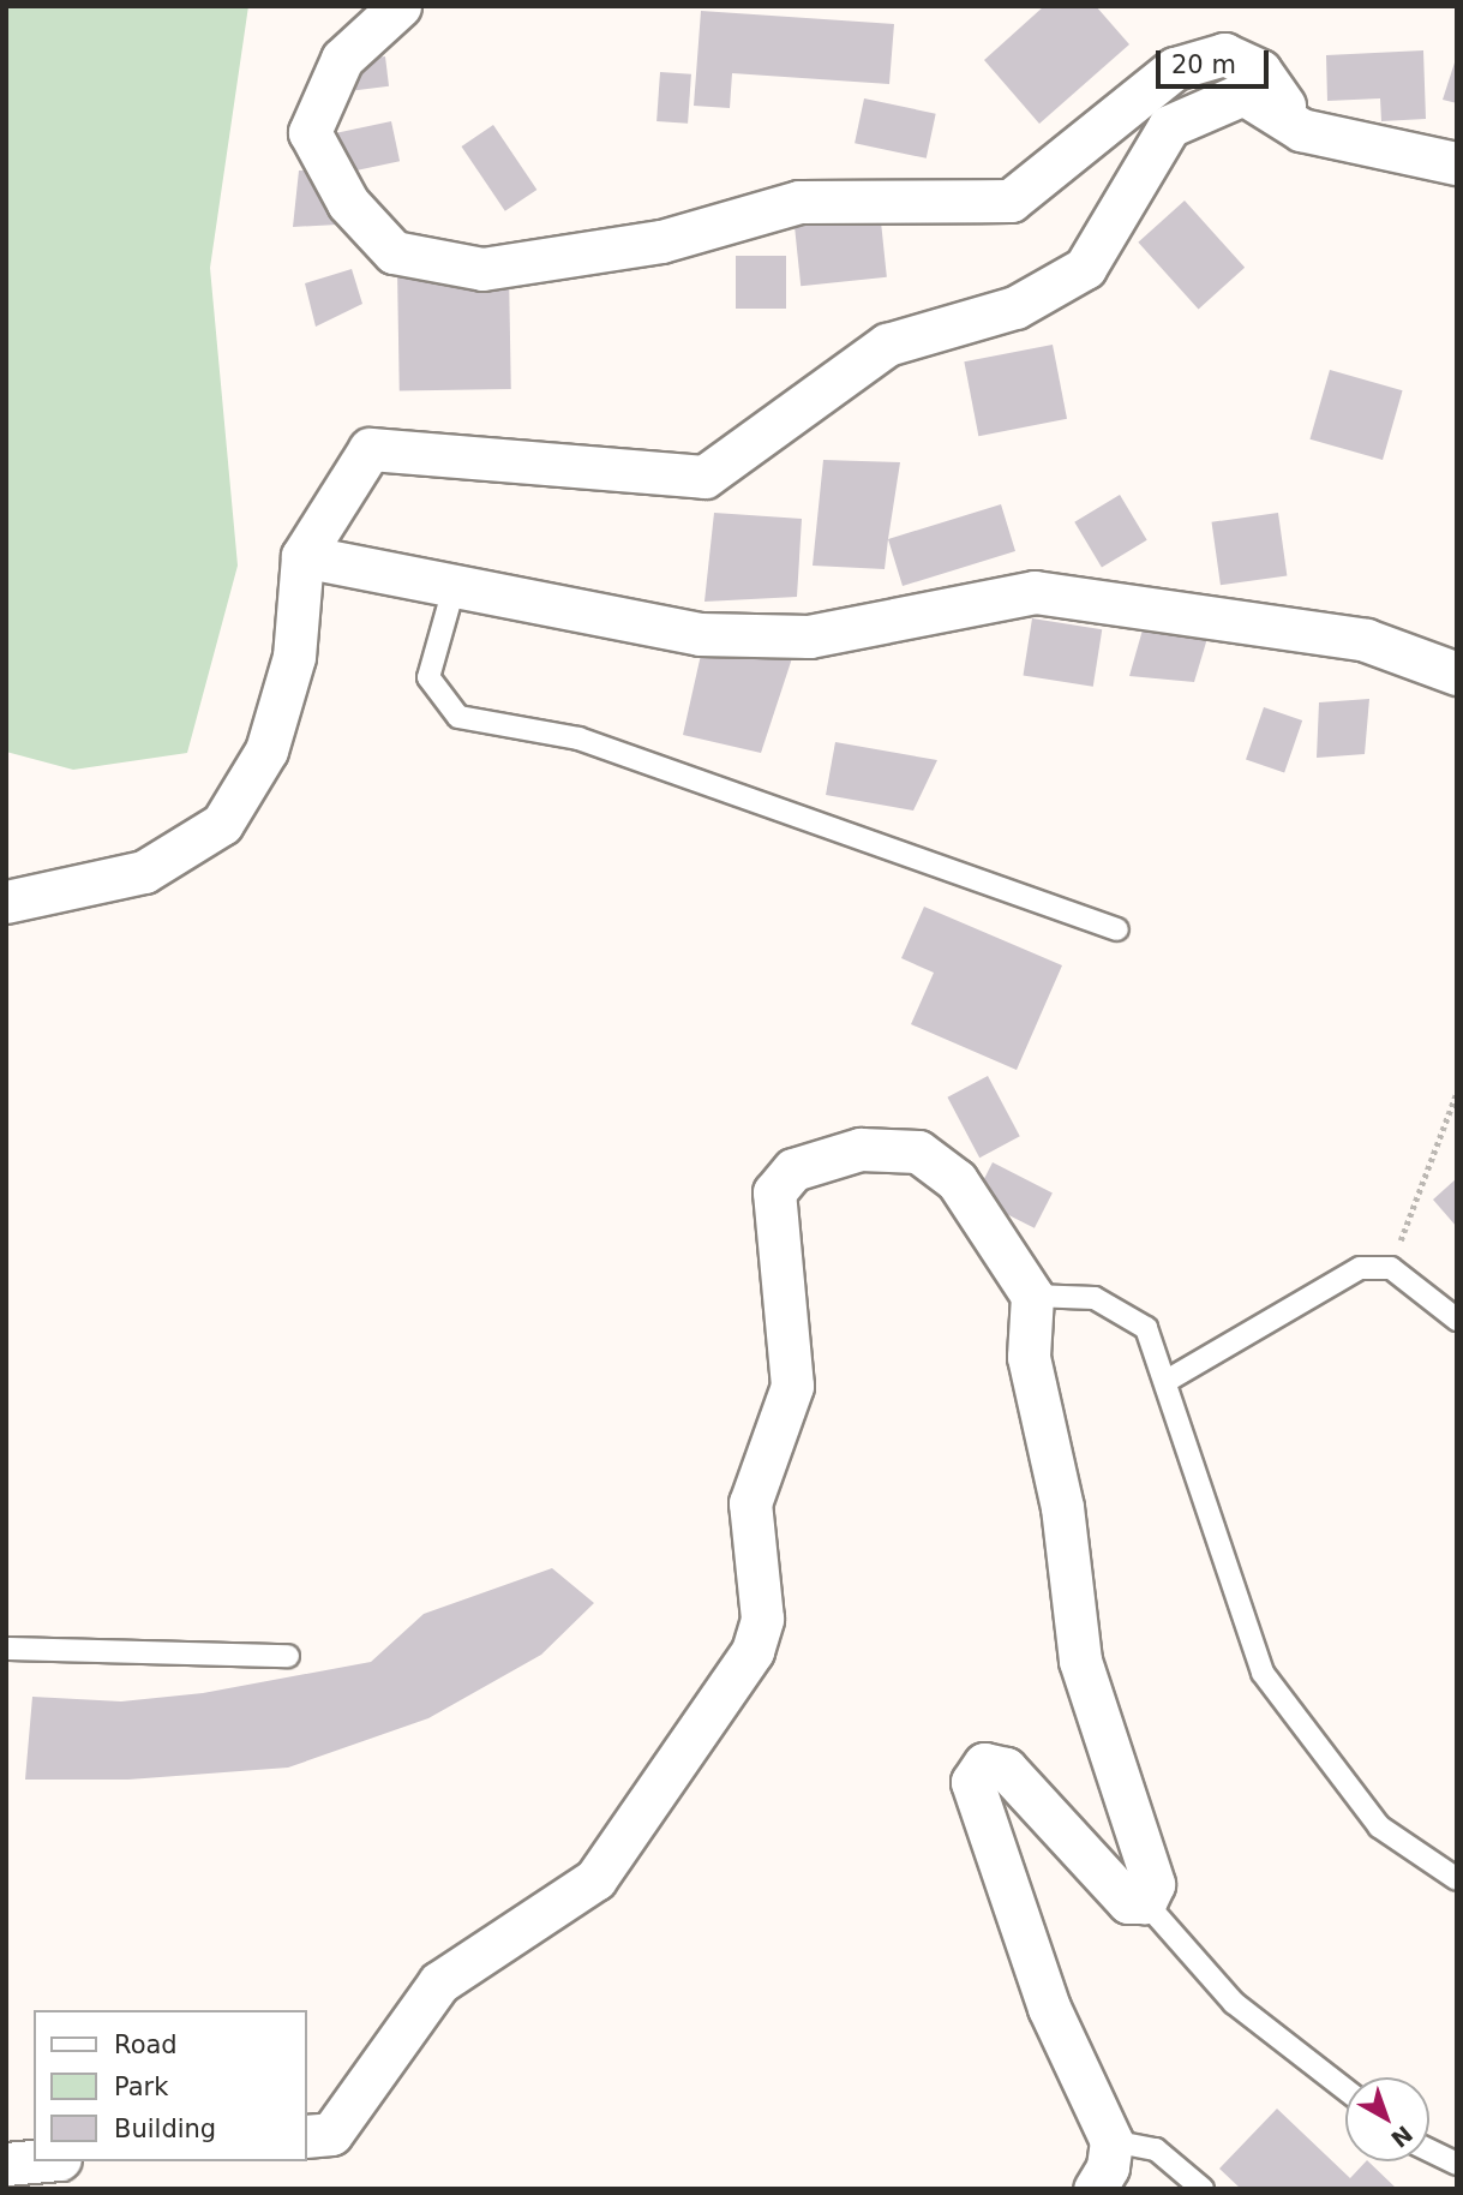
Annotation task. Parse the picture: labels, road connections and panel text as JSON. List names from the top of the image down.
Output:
{
  "legend": ["Road", "Park", "Building"],
  "scale_bar": "20 m",
  "north": "bottom right"
}
